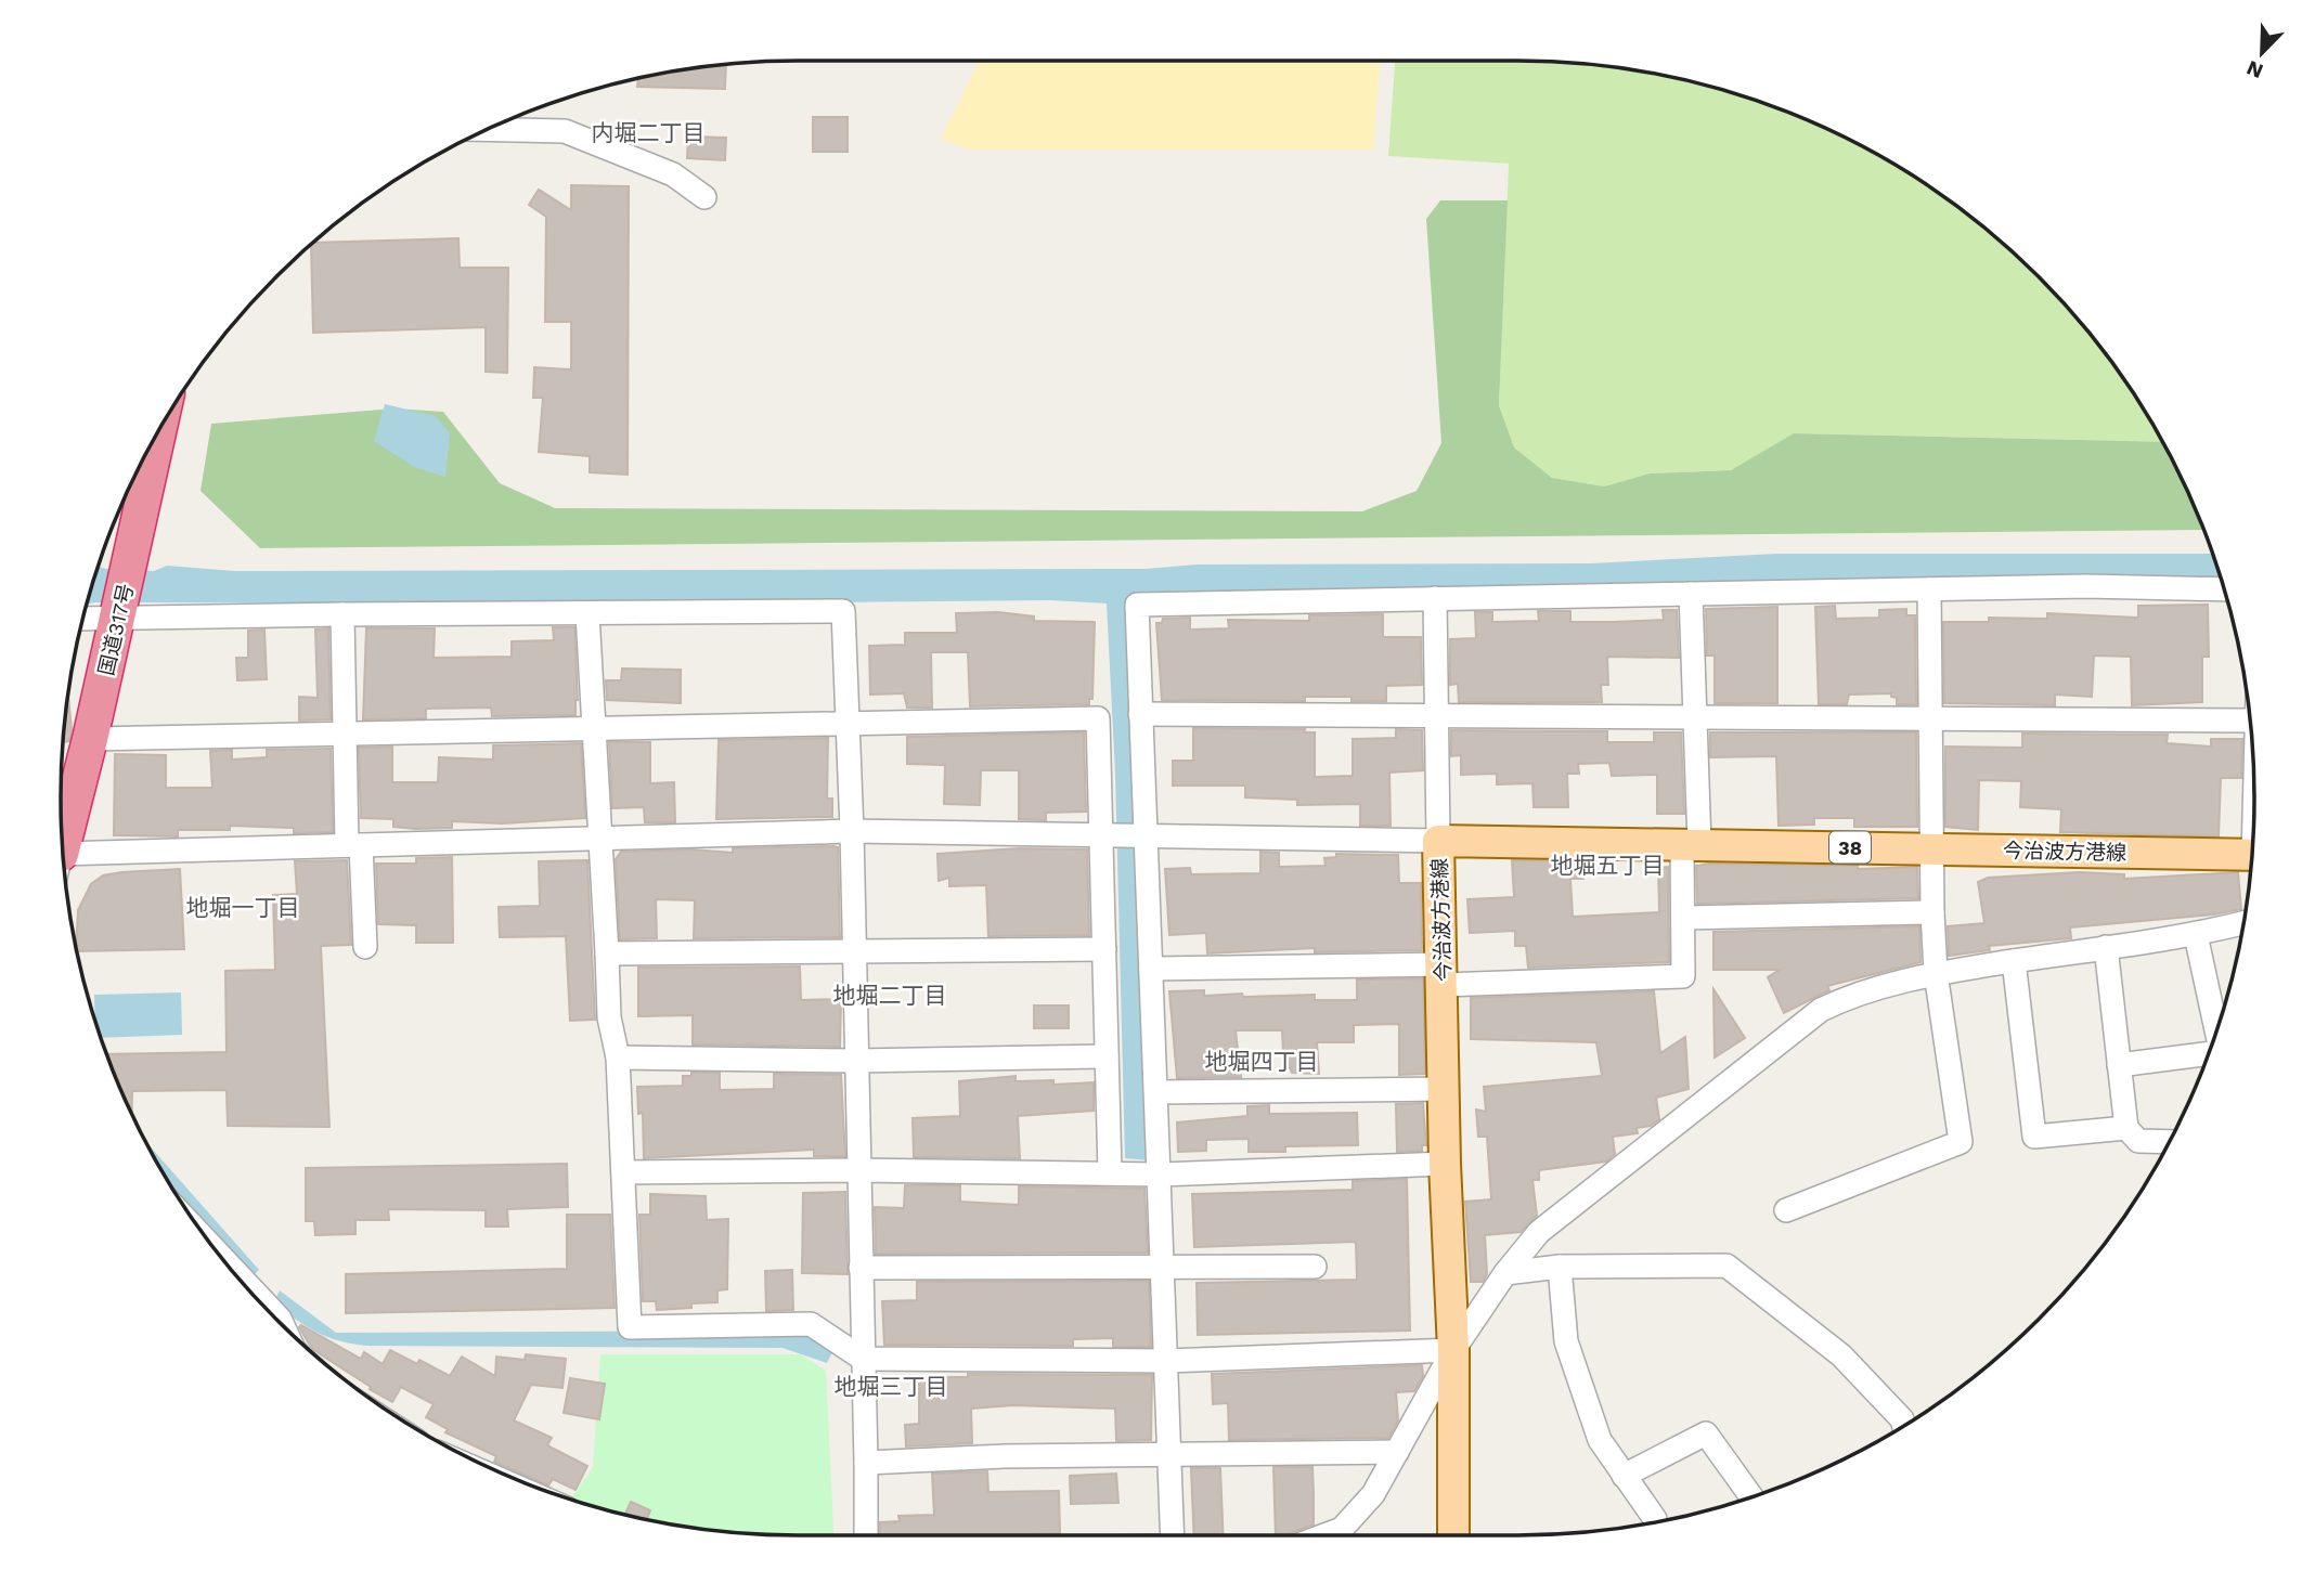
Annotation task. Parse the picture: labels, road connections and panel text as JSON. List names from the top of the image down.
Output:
{
  "streets": {
    "highway": ["国道317号"],
    "main road": ["38", "今治波方港線"]
  },
  "districts": [
    "内堀二丁目",
    "地堀五丁目",
    "地堀一丁目",
    "地堀二丁目",
    "地堀四丁目",
    "地堀三丁目"
  ],
  "north": "bottom left"
}
